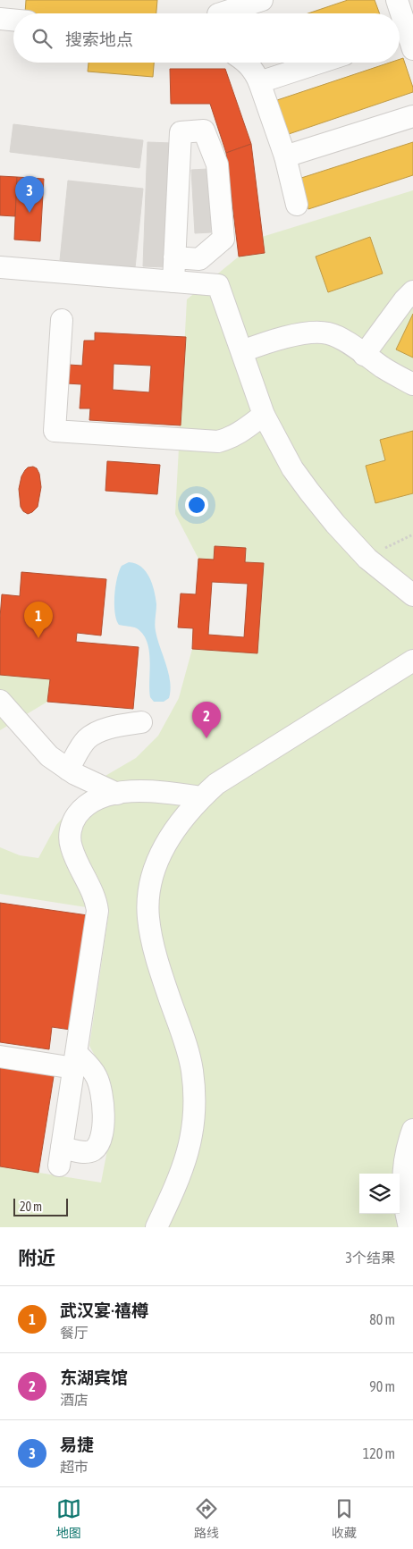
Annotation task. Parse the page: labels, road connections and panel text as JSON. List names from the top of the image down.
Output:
{
  "scale_bar": "20 m",
  "page": {
    "search": "搜索地点",
    "pins": ["3", "1", "2"],
    "scale": "20 m",
    "heading": ["附近", "3个结果"],
    "list": [
      {
        "mark": "1",
        "name": "武汉宴·禧樽",
        "note": "餐厅",
        "value": "80 m"
      },
      {
        "mark": "2",
        "name": "东湖宾馆",
        "note": "酒店",
        "value": "90 m"
      },
      {
        "mark": "3",
        "name": "易捷",
        "note": "超市",
        "value": "120 m"
      }
    ],
    "nav": ["地图", "路线", "收藏"]
  }
}
